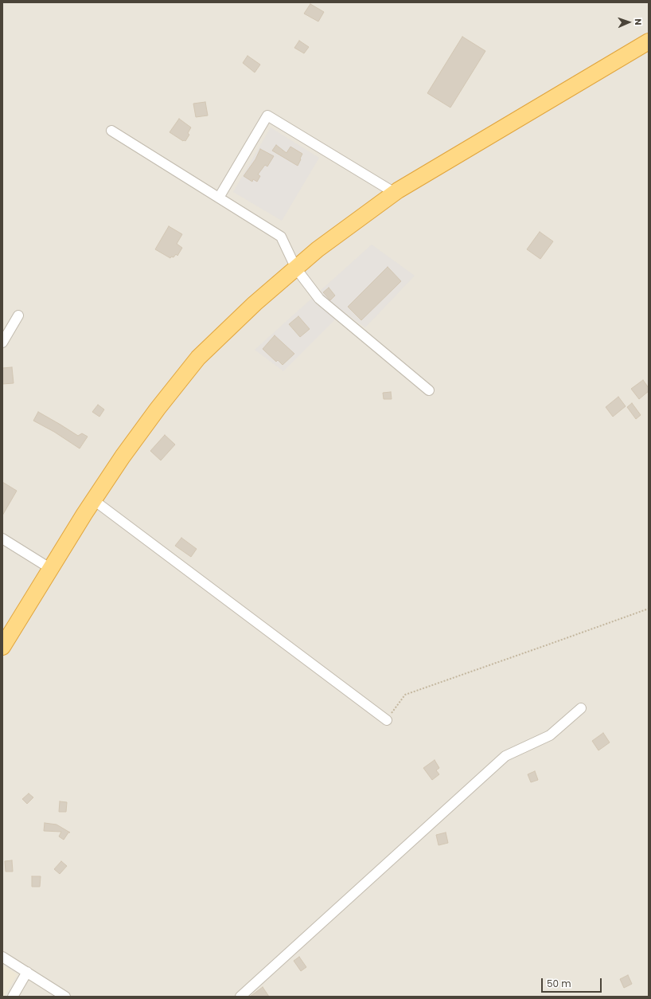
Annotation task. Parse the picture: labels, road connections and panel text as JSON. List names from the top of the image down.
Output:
{
  "scale_bar": "50 m",
  "north": "right"
}
